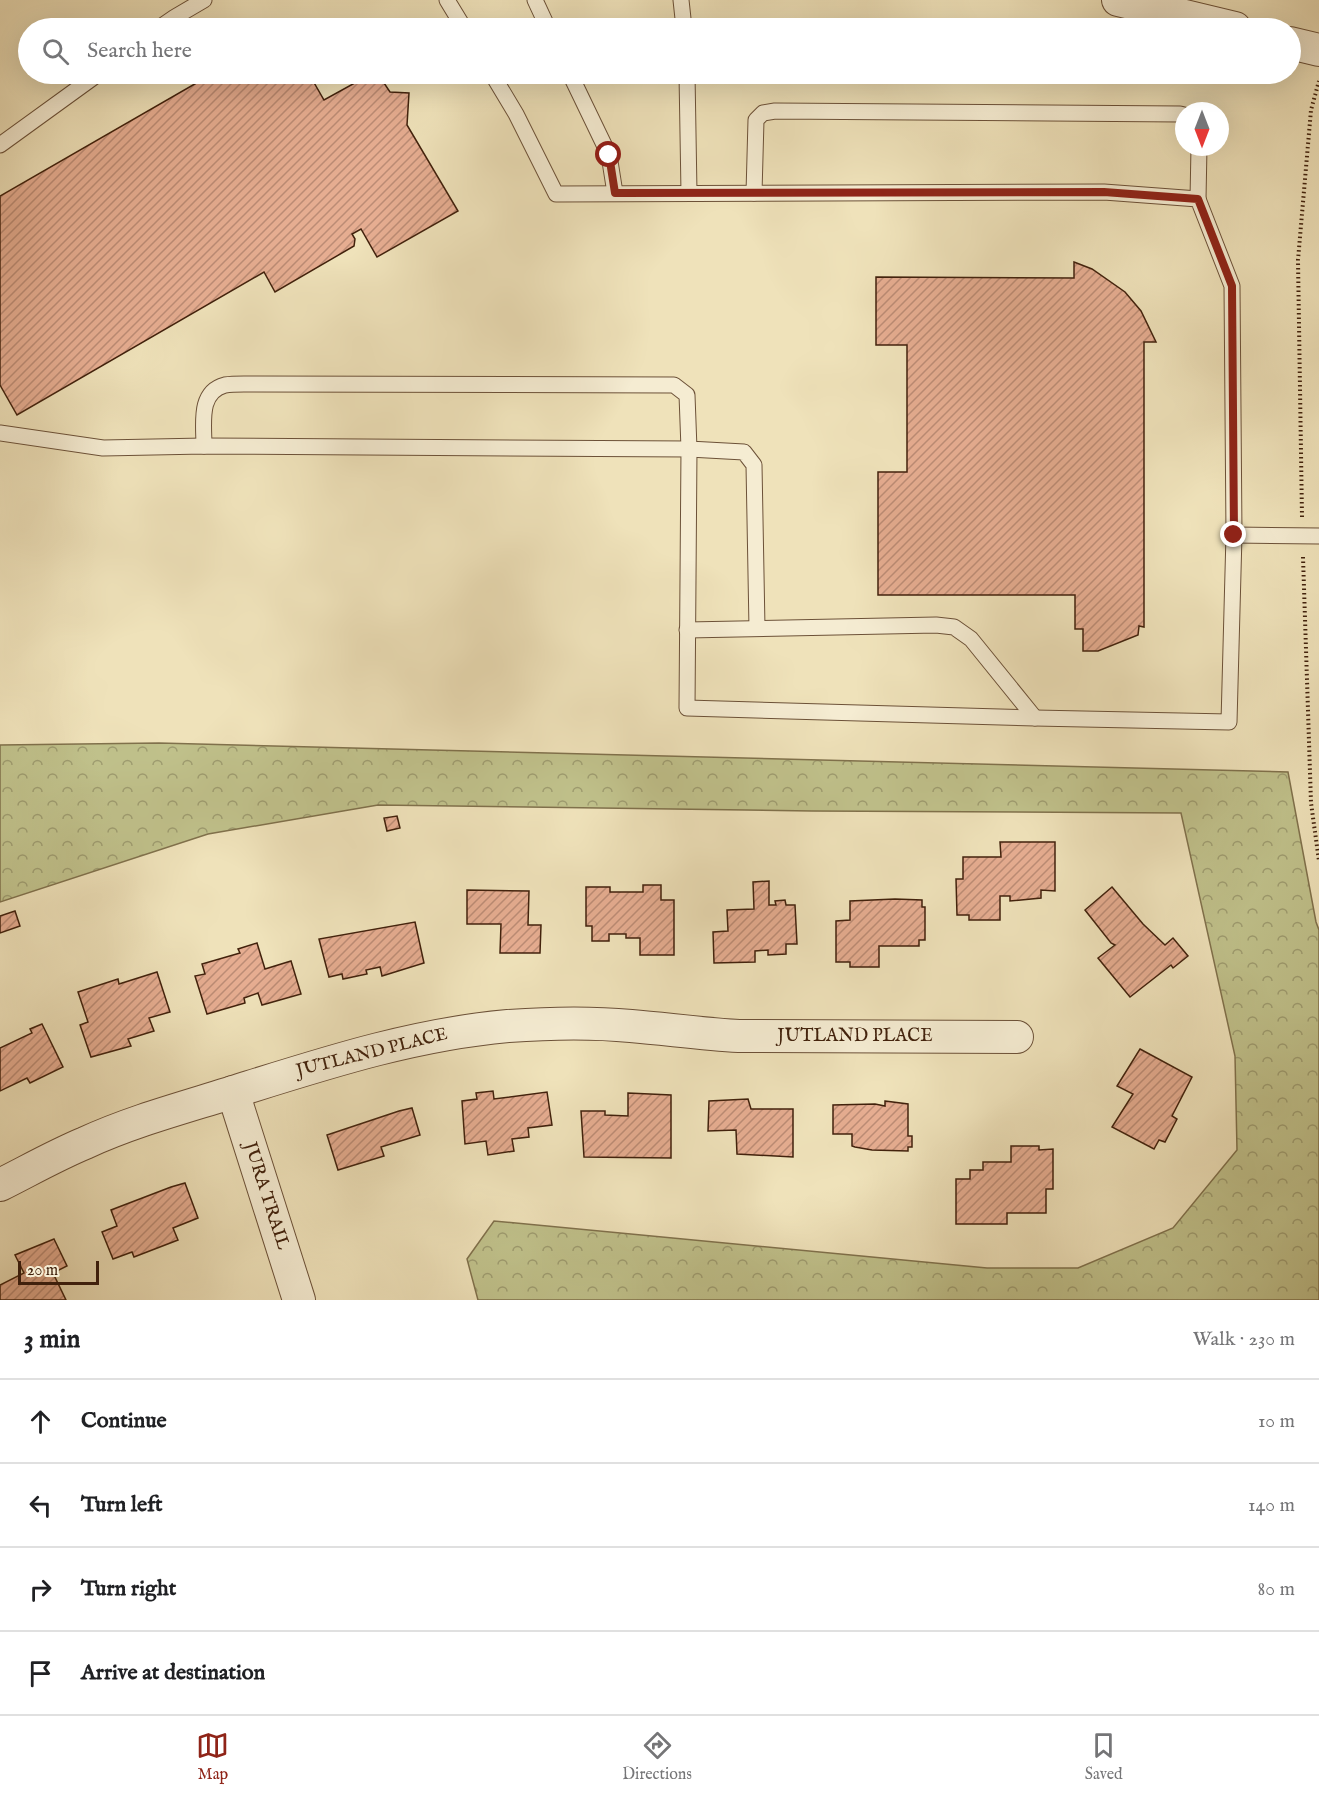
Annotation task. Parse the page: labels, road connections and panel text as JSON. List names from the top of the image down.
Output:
{
  "streets": {
    "street": ["JUTLAND PLACE", "JURA TRAIL"]
  },
  "crossings": [
    ["JUTLAND PLACE", "JURA TRAIL"]
  ],
  "scale_bar": "20 m",
  "north": "bottom",
  "page": {
    "search": "Search here",
    "scale": "20 m",
    "heading": ["3 min", "Walk · 230 m"],
    "list": [
      ["Continue", "10 m"],
      ["Turn left", "140 m"],
      ["Turn right", "80 m"],
      "Arrive at destination"
    ],
    "nav": ["Map", "Directions", "Saved"]
  }
}
